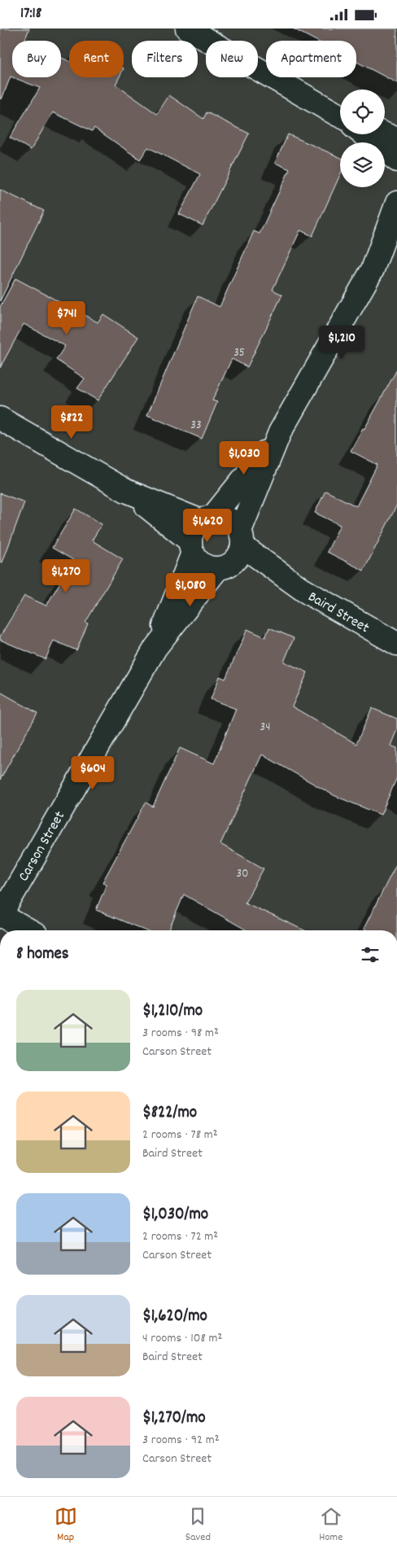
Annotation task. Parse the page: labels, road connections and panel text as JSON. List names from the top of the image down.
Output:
{
  "streets": {
    "street": ["Baird Street", "Carson Street"]
  },
  "crossings": [
    ["Baird Street", "Carson Street"]
  ],
  "house_numbers": [
    "35",
    "33",
    "34",
    "30"
  ],
  "page": {
    "status": "17:18",
    "chip": [
      "Buy",
      "Rent",
      "Filters",
      "New",
      "Apartment"
    ],
    "price": [
      "$741",
      "$1,210",
      "$822",
      "$1,030",
      "$1,620",
      "$1,270",
      "$1,080",
      "$604"
    ],
    "heading": "8 homes",
    "list": [
      {
        "name": "$1,210/mo",
        "note": "3 rooms · 98 m² · Carson Street"
      },
      {
        "name": "$822/mo",
        "note": "2 rooms · 78 m² · Baird Street"
      },
      {
        "name": "$1,030/mo",
        "note": "2 rooms · 72 m² · Carson Street"
      },
      {
        "name": "$1,620/mo",
        "note": "4 rooms · 108 m² · Baird Street"
      },
      {
        "name": "$1,270/mo",
        "note": "3 rooms · 92 m² · Carson Street"
      }
    ],
    "tabs": ["Map", "Saved", "Home"]
  }
}
